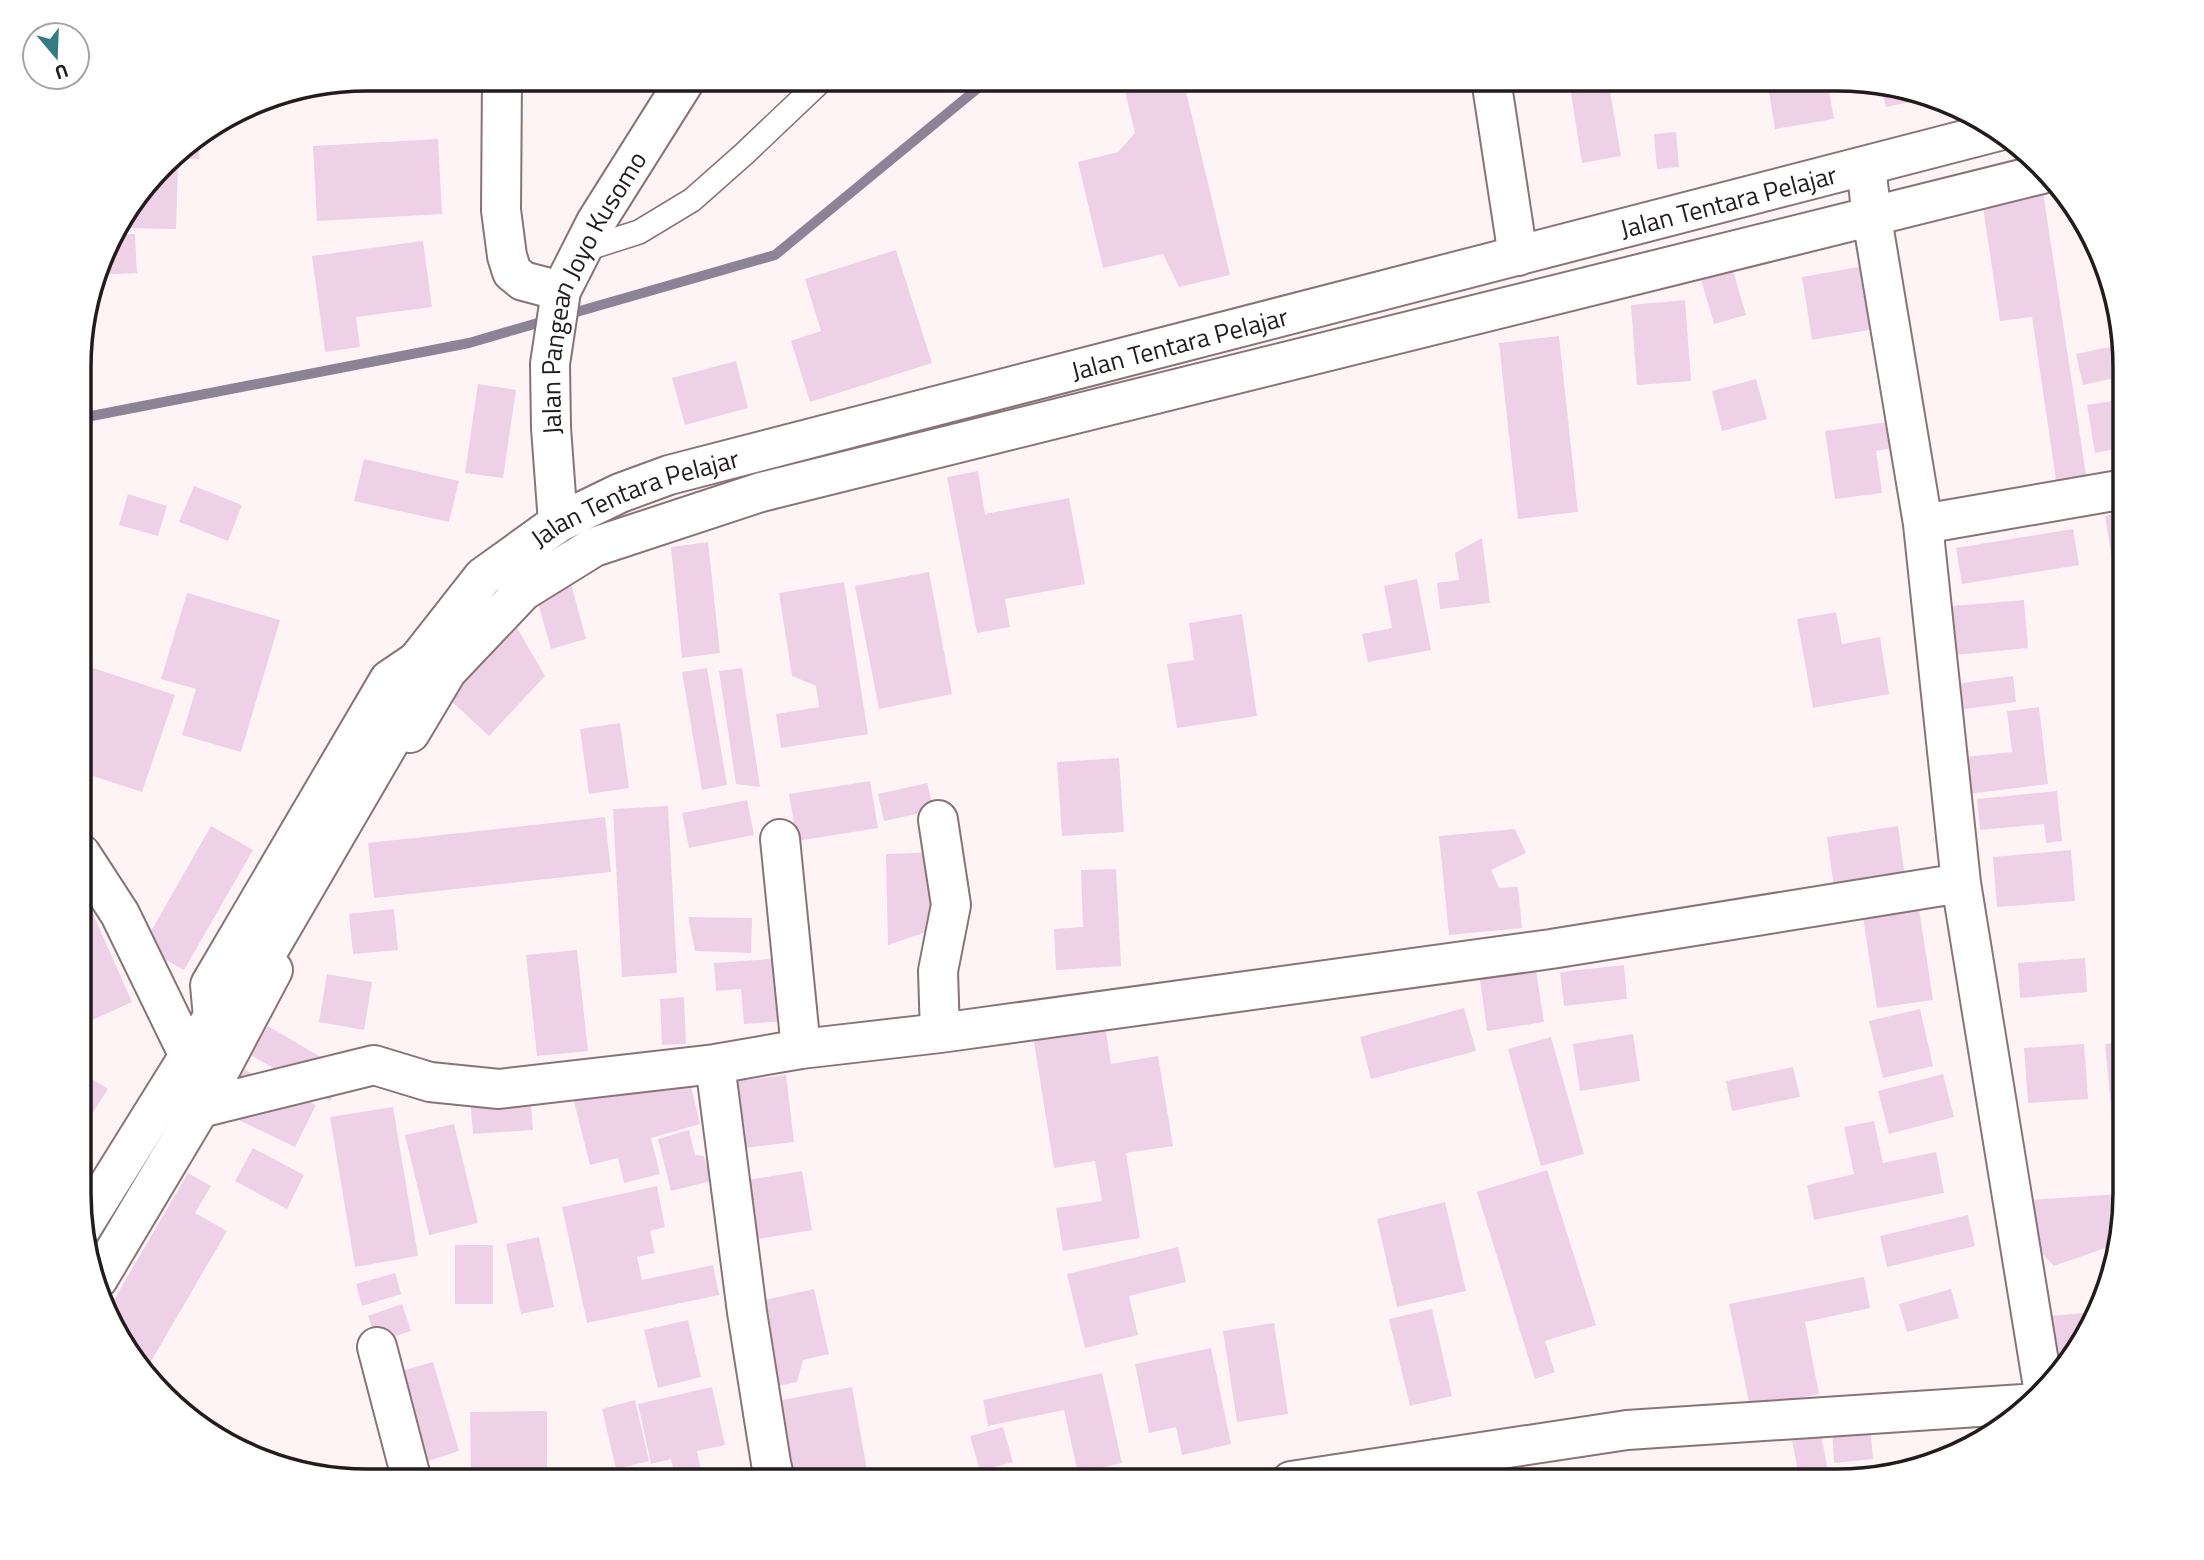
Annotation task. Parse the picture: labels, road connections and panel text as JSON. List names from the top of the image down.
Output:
{
  "streets": {
    "street": ["Jalan Tentara Pelajar", "Jalan Pangean Joyo Kusomo"]
  },
  "crossings": [
    ["Jalan Tentara Pelajar", "Jalan Pangean Joyo Kusomo"]
  ],
  "north": "bottom"
}
